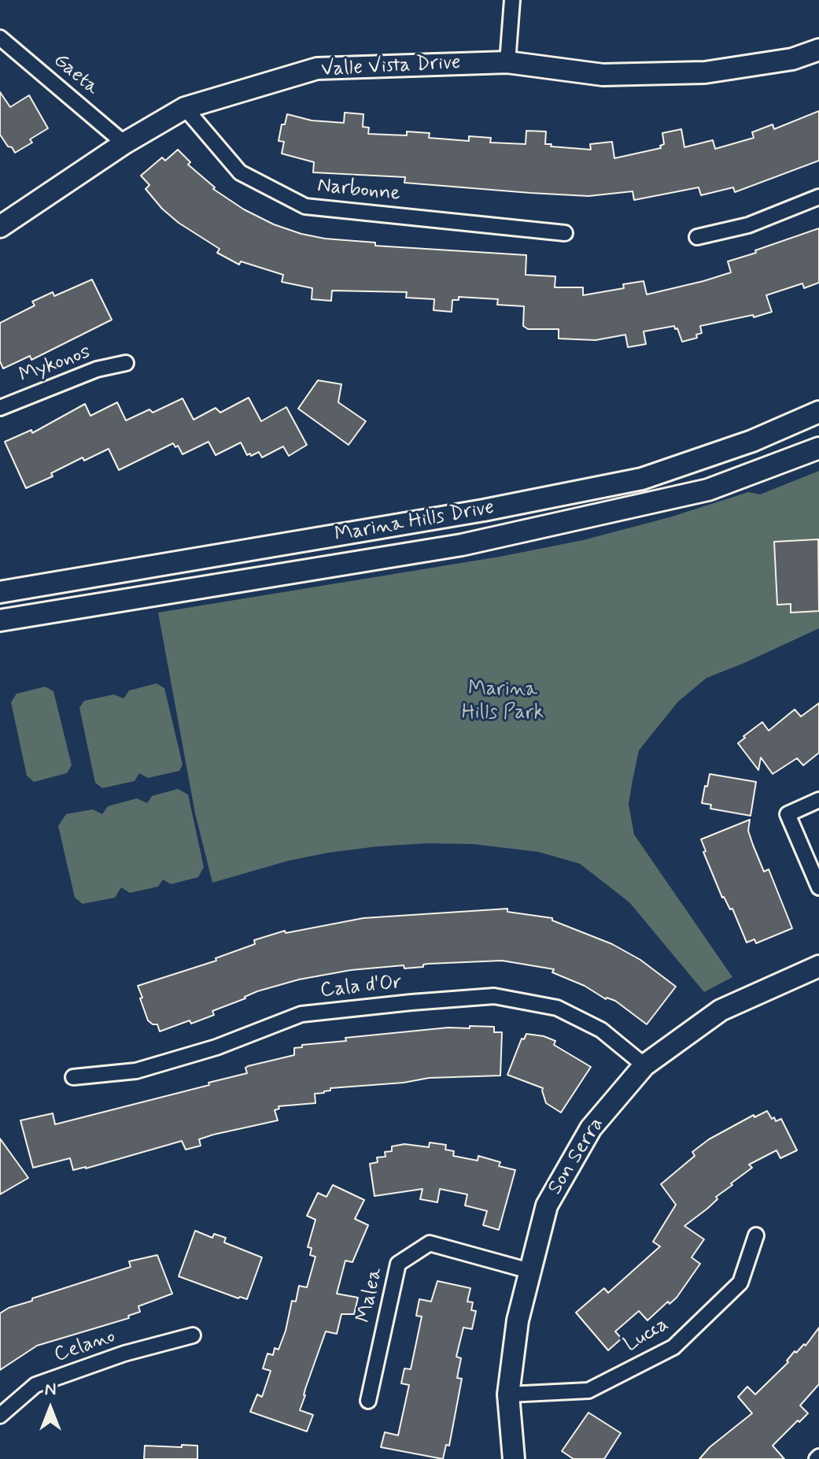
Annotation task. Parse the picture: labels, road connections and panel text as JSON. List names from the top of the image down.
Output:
{
  "streets": {
    "street": [
      "Valle Vista Drive",
      "Gaeta",
      "Narbonne",
      "Mykonos",
      "Marina Hills Drive",
      "Cala d'Or",
      "Son Serra",
      "Malea",
      "Lucca",
      "Celano"
    ]
  },
  "crossings": [
    ["Valle Vista Drive", "Gaeta"],
    ["Valle Vista Drive", "Narbonne"],
    ["Cala d'Or", "Son Serra"],
    ["Son Serra", "Malea"],
    ["Son Serra", "Lucca"]
  ],
  "parks": ["Marina Hills Park"],
  "north": "top"
}
